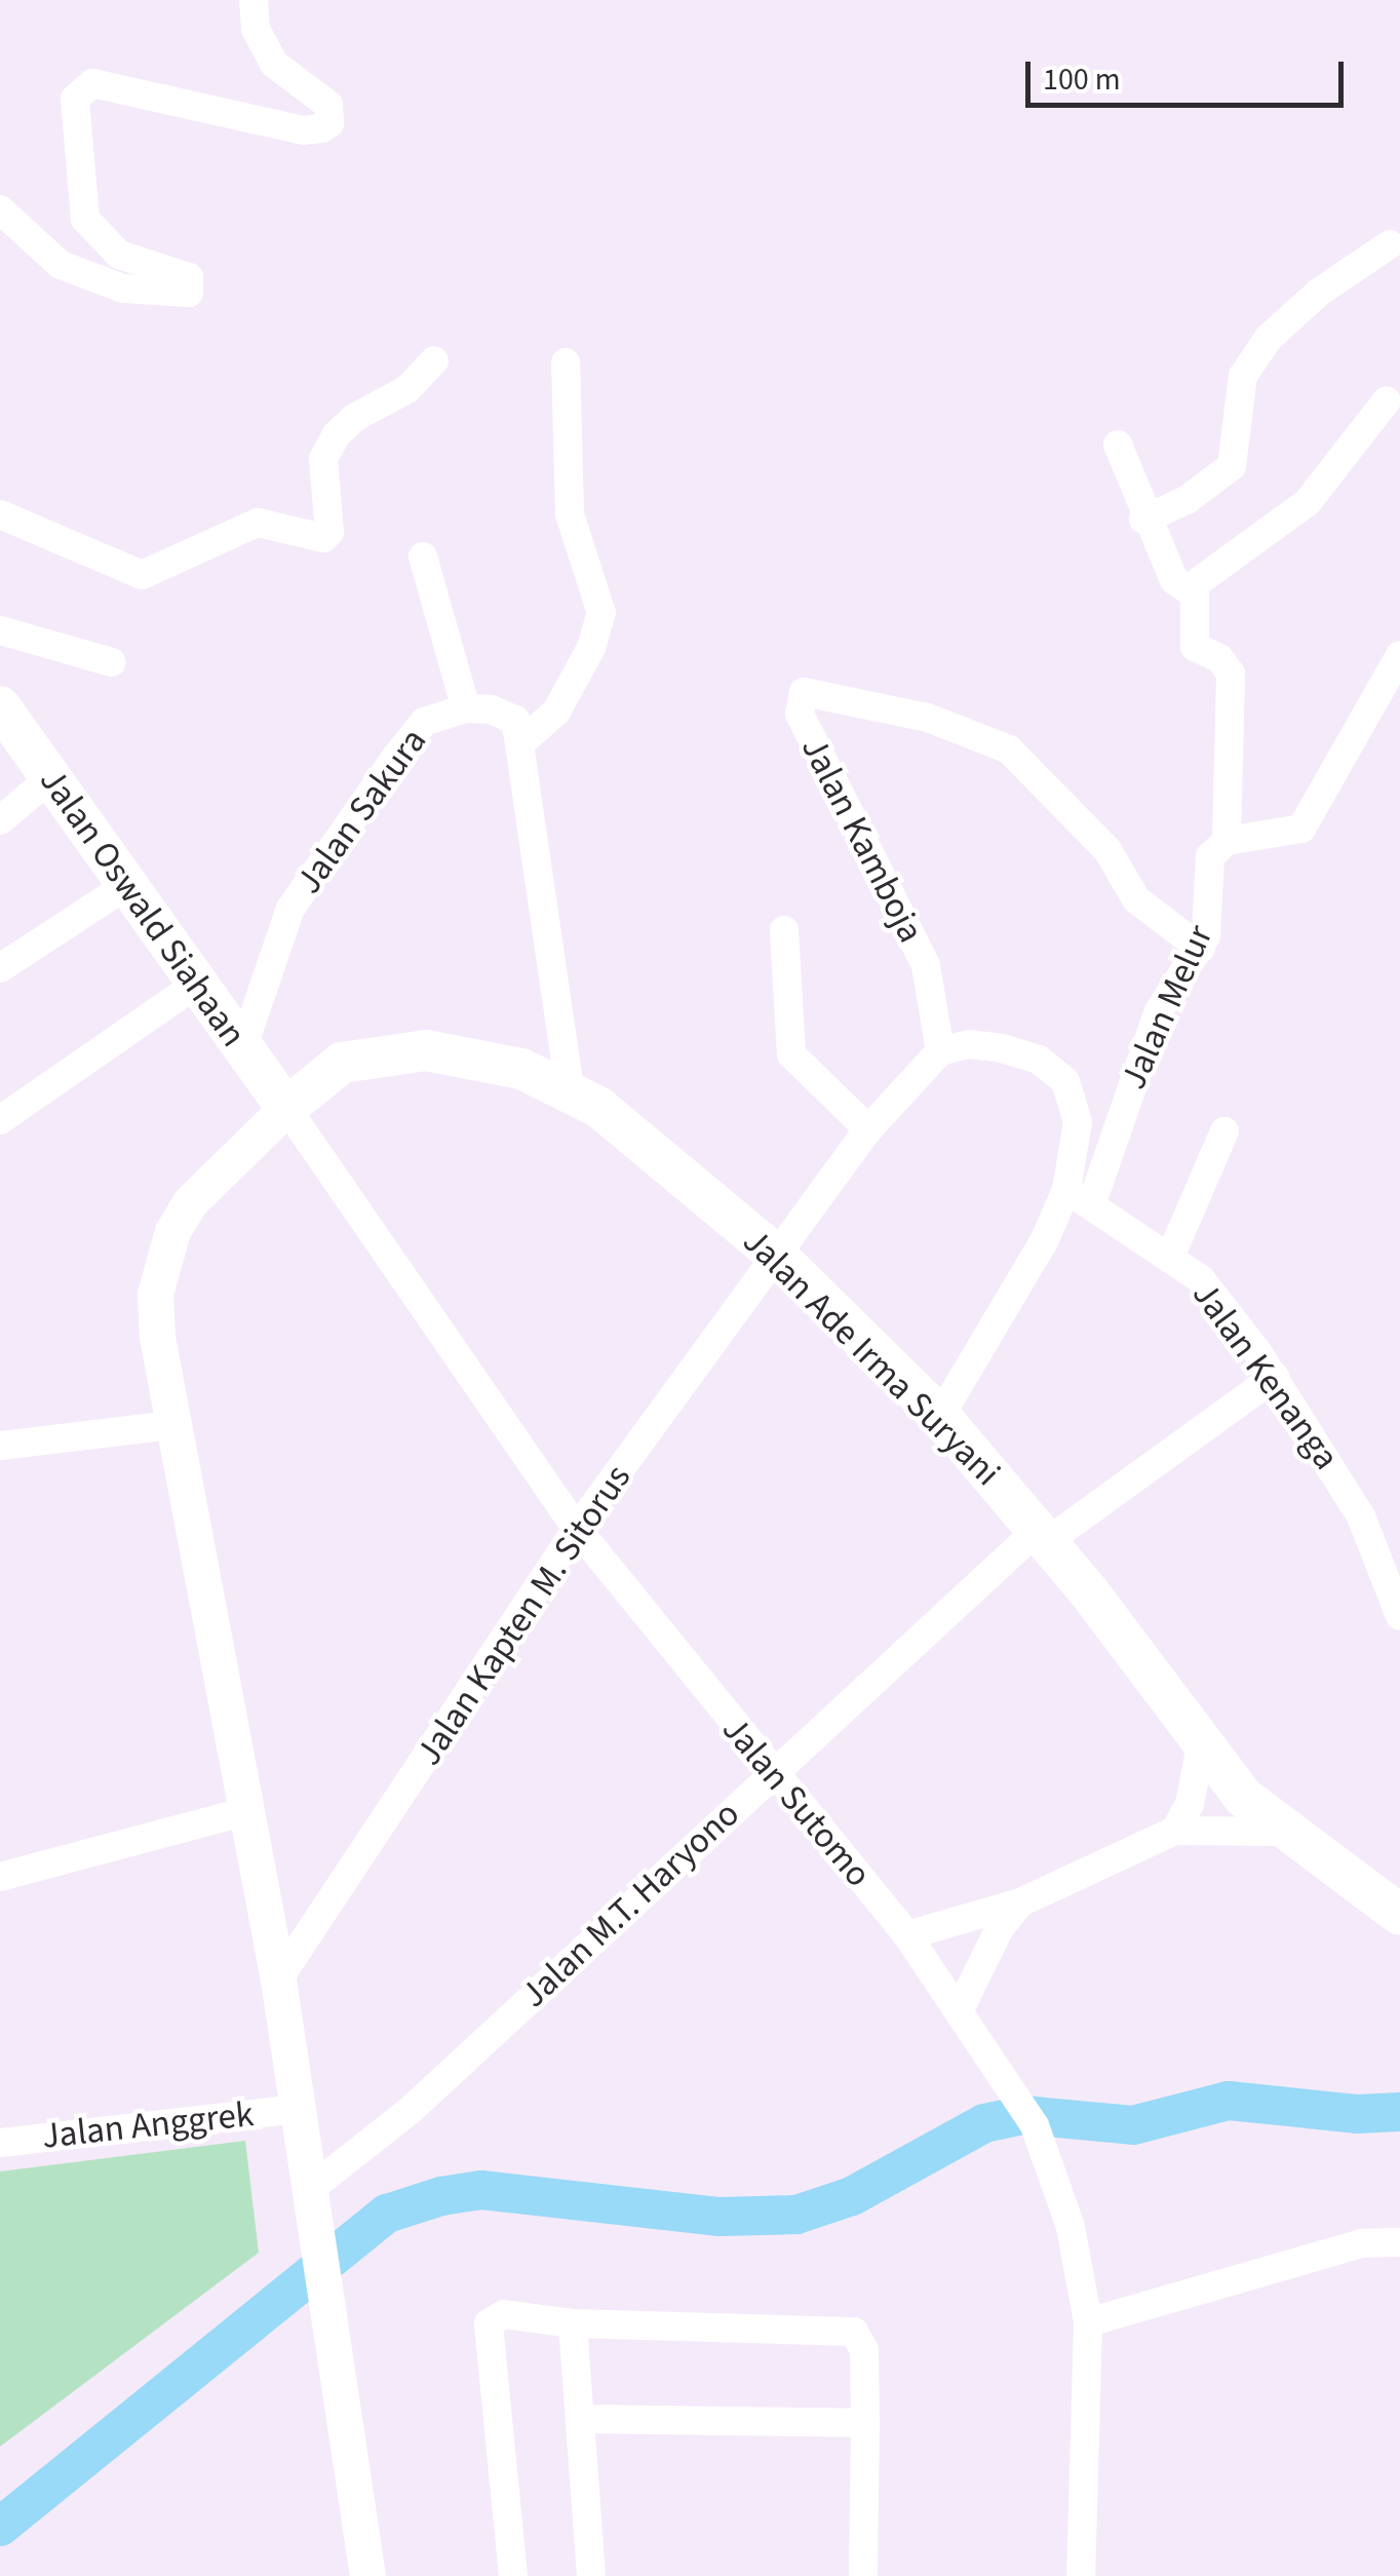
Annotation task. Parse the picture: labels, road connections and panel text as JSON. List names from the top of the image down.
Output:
{
  "streets": {
    "highway": ["Jalan Oswald Siahaan", "Jalan Ade Irma Suryani"],
    "street": [
      "Jalan Sakura",
      "Jalan Kamboja",
      "Jalan Melur",
      "Jalan Kenanga",
      "Jalan Kapten M. Sitorus",
      "Jalan Sutomo",
      "Jalan M.T. Haryono",
      "Jalan Anggrek"
    ]
  },
  "crossings": [
    ["Jalan Sakura", "Jalan Oswald Siahaan"],
    ["Jalan Kamboja", "Jalan Melur"],
    ["Jalan Kamboja", "Jalan Kapten M. Sitorus"],
    ["Jalan Oswald Siahaan", "Jalan Ade Irma Suryani"],
    ["Jalan Oswald Siahaan", "Jalan Sutomo"],
    ["Jalan Melur", "Jalan Kenanga"],
    ["Jalan Ade Irma Suryani", "Jalan Kapten M. Sitorus"],
    ["Jalan Ade Irma Suryani", "Jalan Sutomo"],
    ["Jalan Ade Irma Suryani", "Jalan M.T. Haryono"],
    ["Jalan Kenanga", "Jalan M.T. Haryono"],
    ["Jalan Kapten M. Sitorus", "Jalan Sutomo"],
    ["Jalan Sutomo", "Jalan M.T. Haryono"]
  ],
  "scale_bar": "100 m"
}
